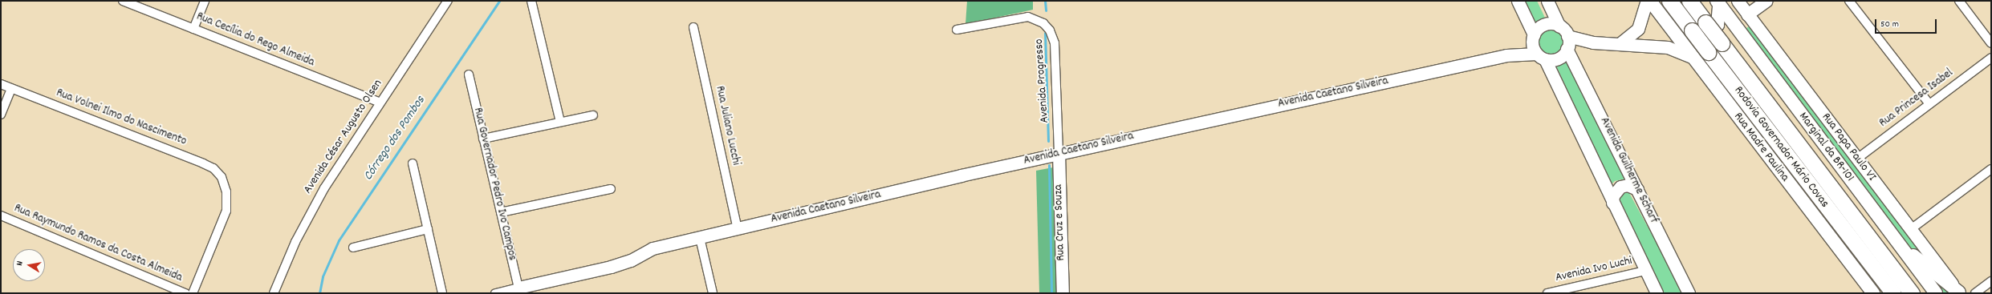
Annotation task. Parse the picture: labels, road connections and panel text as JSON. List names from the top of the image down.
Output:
{
  "streets": {
    "highway": ["Rodovia Governador Mário Covas"],
    "main road": [
      "Avenida Caetano Silveira",
      "Rua Madre Paulina",
      "Marginal da BR-101",
      "Rua Papa Paulo VI",
      "Avenida Guilherme Scharf",
      "Rua Cruz e Souza"
    ],
    "street": [
      "Rua Cecília do Rego Almeida",
      "Avenida Progresso",
      "Rua Princesa Isabel",
      "Rua Volnei Ilmo do Nascimento",
      "Rua Juliano Lucchi",
      "Avenida César Augusto Olsen",
      "Rua Governador Pedro Ivo Campos",
      "Rua Raymundo Ramos da Costa Almeida",
      "Avenida Ivo Luchi"
    ]
  },
  "crossings": [
    ["Rua Cecília do Rego Almeida", "Avenida César Augusto Olsen"],
    ["Avenida Progresso", "Avenida Caetano Silveira"],
    ["Avenida Progresso", "Rua Cruz e Souza"],
    ["Avenida Caetano Silveira", "Rua Juliano Lucchi"],
    ["Avenida Caetano Silveira", "Avenida Guilherme Scharf"],
    ["Avenida Caetano Silveira", "Rua Governador Pedro Ivo Campos"],
    ["Avenida Caetano Silveira", "Rua Cruz e Souza"],
    ["Rua Princesa Isabel", "Rua Papa Paulo VI"]
  ],
  "water": ["Córrego dos Pombos"],
  "scale_bar": "50 m",
  "north": "left"
}
